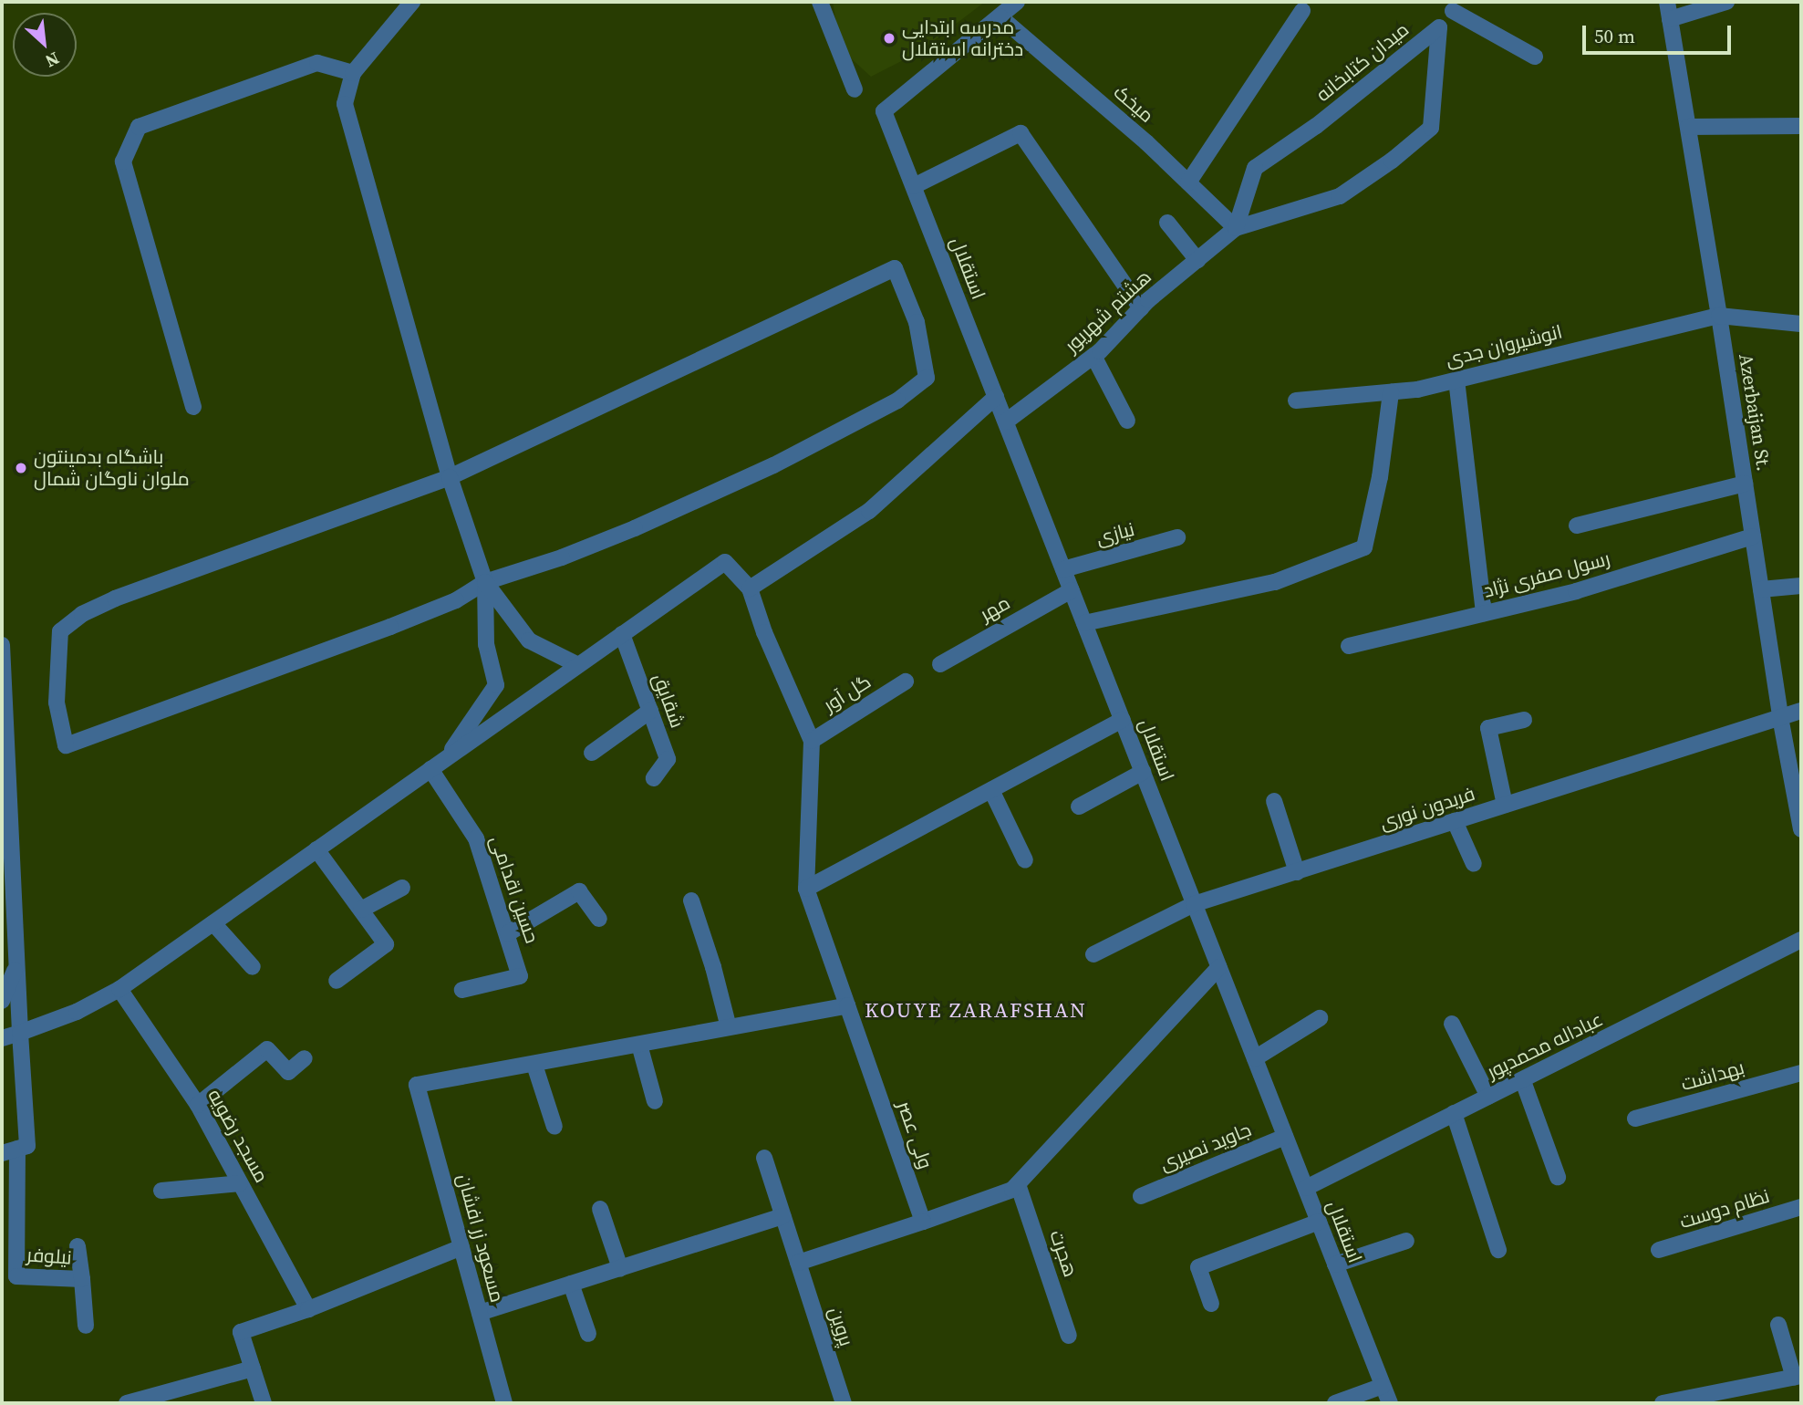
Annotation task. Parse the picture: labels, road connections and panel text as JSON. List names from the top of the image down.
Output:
{
  "streets": {
    "street": [
      "میدان کتابخانه",
      "میخک",
      "استقلال",
      "هشتم شهریور",
      "انوشیروان جدی",
      "Azerbaijan St.",
      "نیازی",
      "رسول صفری نژاد",
      "مهر",
      "گل آور",
      "شقایق",
      "فریدون نوری",
      "حسین اقدامی",
      "عباداله محمدپور",
      "بهداشت",
      "ولی عصر",
      "مسجد رضویه",
      "جاوید نصیری",
      "نظام دوست",
      "مسعود زر افشان",
      "هجرت",
      "نیلوفر",
      "پروین"
    ]
  },
  "crossings": [
    ["میدان کتابخانه", "میخک"],
    ["میدان کتابخانه", "هشتم شهریور"],
    ["میخک", "استقلال"],
    ["میخک", "هشتم شهریور"],
    ["استقلال", "هشتم شهریور"],
    ["استقلال", "نیازی"],
    ["استقلال", "مهر"],
    ["استقلال", "فریدون نوری"],
    ["استقلال", "عباداله محمدپور"],
    ["استقلال", "جاوید نصیری"],
    ["انوشیروان جدی", "Azerbaijan St."],
    ["Azerbaijan St.", "رسول صفری نژاد"],
    ["Azerbaijan St.", "فریدون نوری"]
  ],
  "districts": ["KOUYE ZARAFSHAN"],
  "places": ["مدرسه ابتدایی دخترانه استقلال", "باشگاه بدمینتون ملوان ناوگان شمال"],
  "scale_bar": "50 m",
  "north": "bottom right"
}
